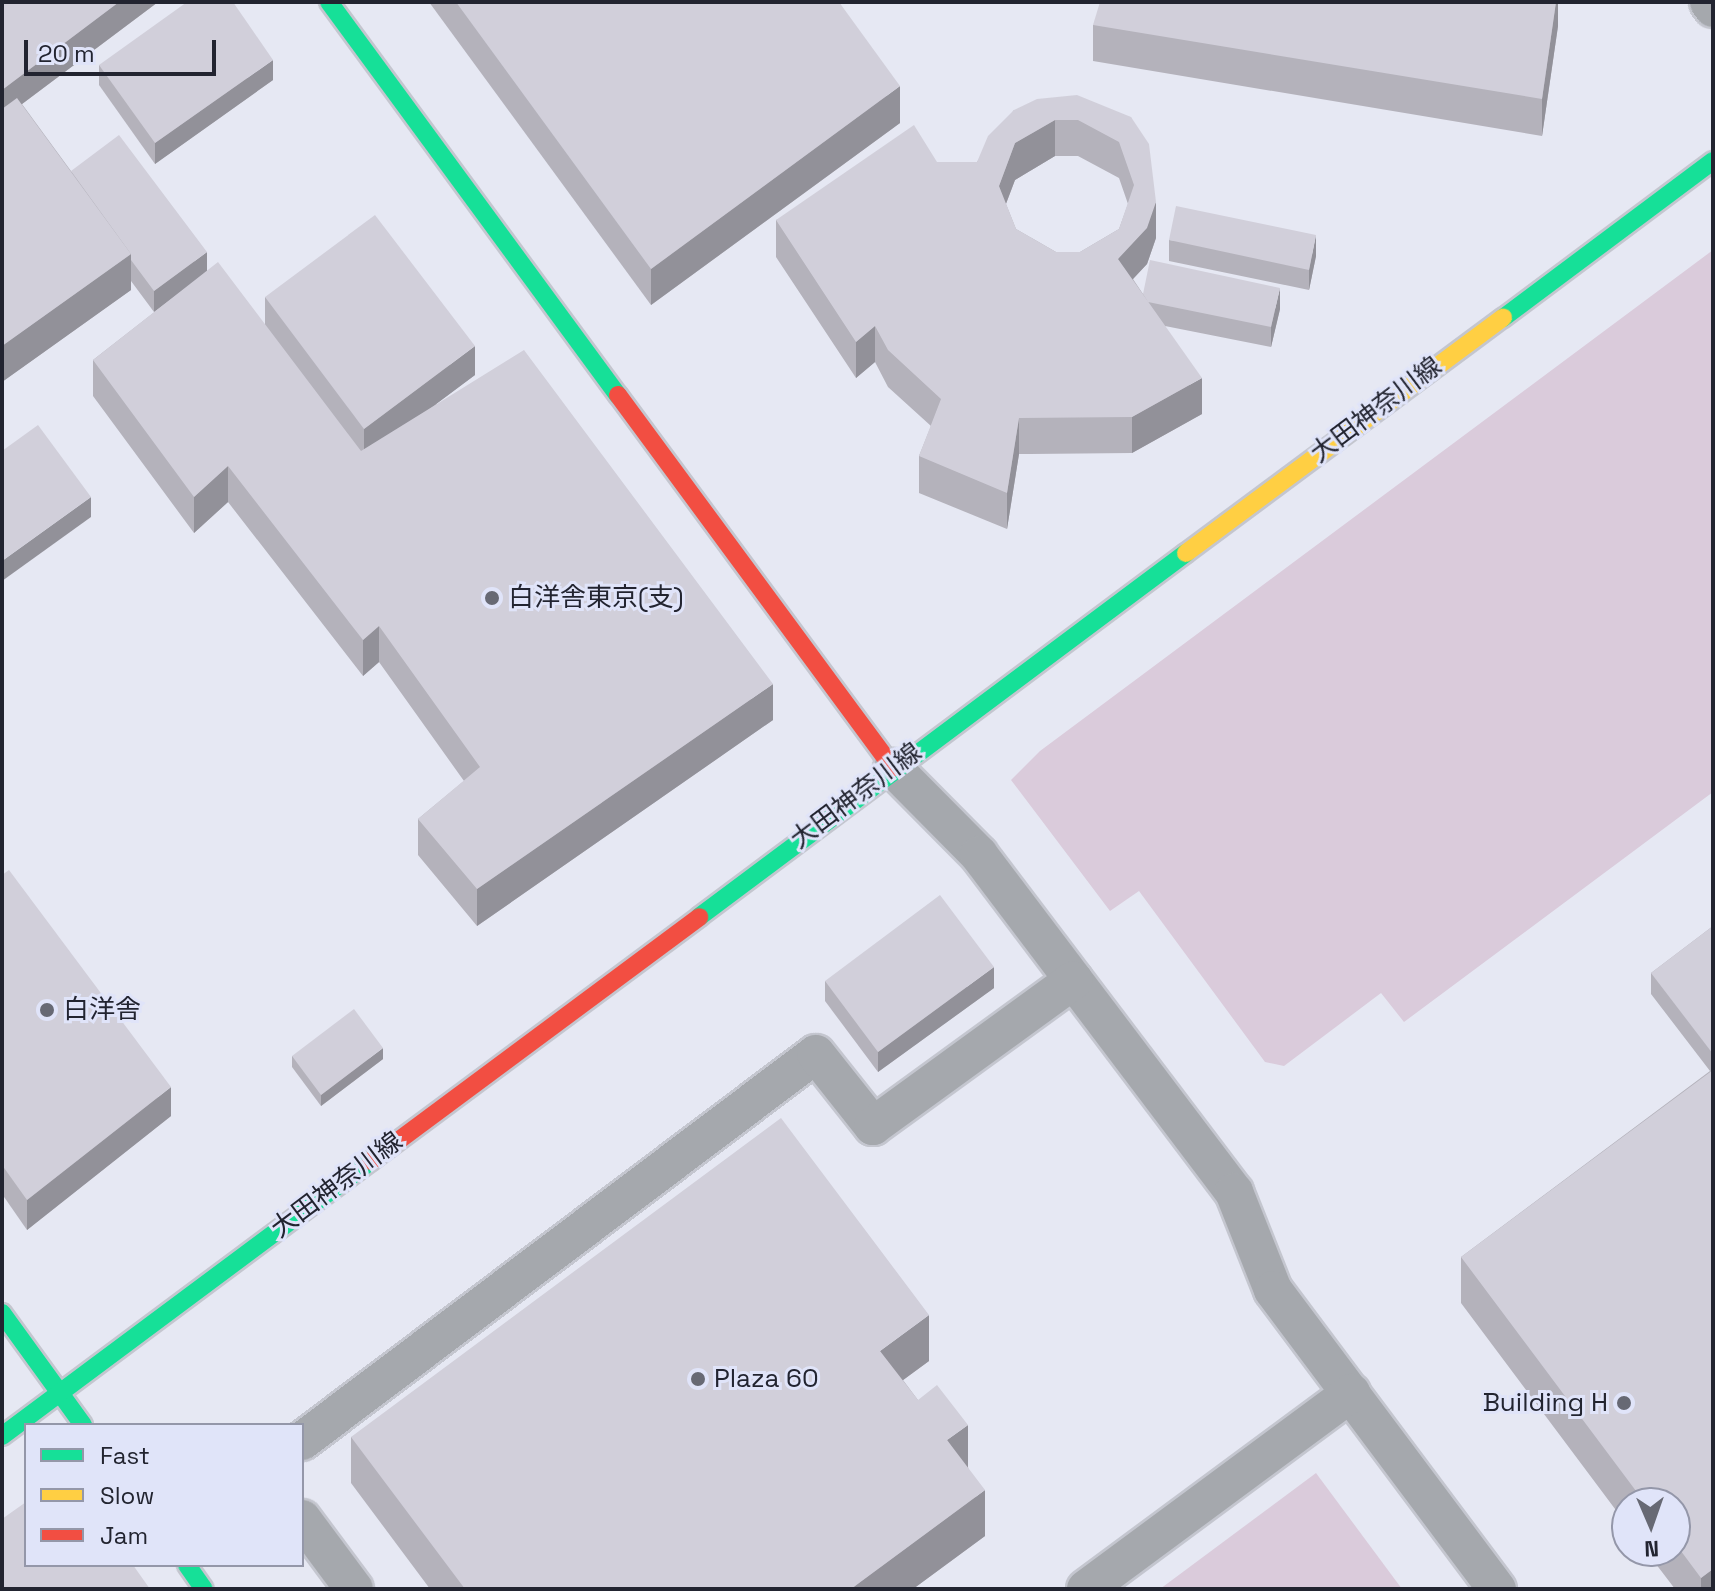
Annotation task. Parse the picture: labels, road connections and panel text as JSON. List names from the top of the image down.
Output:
{
  "streets": {
    "main road": ["大田神奈川線"]
  },
  "places": [
    "白洋舎東京(支)",
    "白洋舎",
    "Plaza 60",
    "Building H"
  ],
  "legend": ["Fast", "Slow", "Jam"],
  "scale_bar": "20 m",
  "north": "bottom"
}
